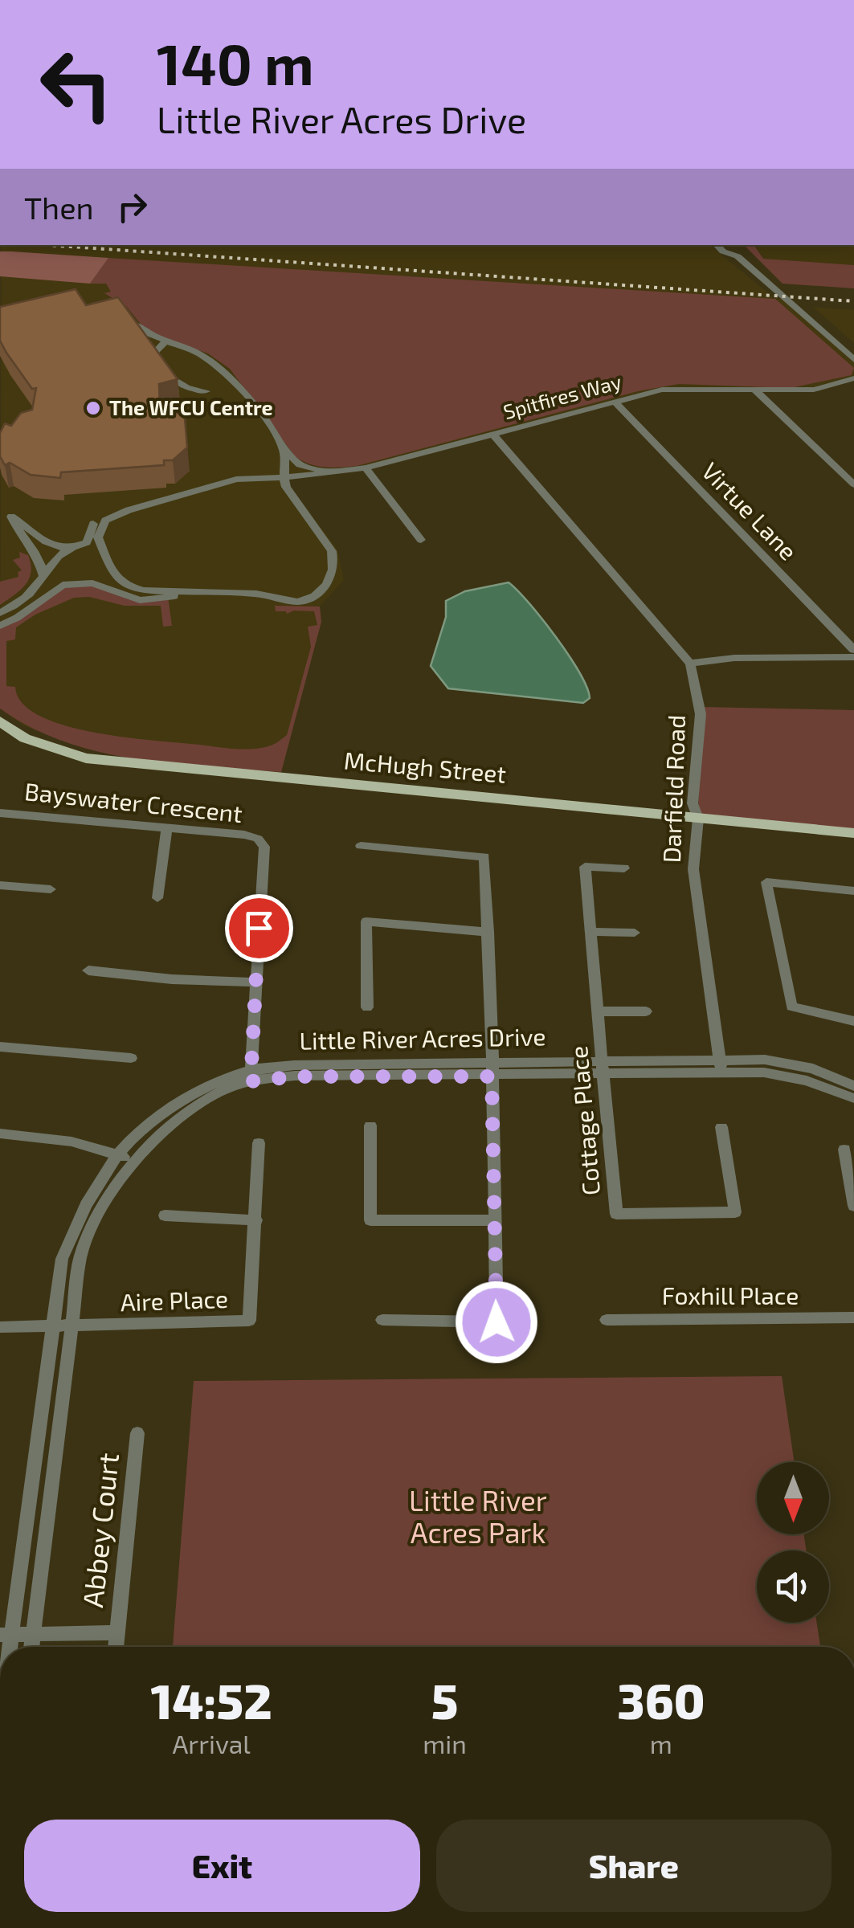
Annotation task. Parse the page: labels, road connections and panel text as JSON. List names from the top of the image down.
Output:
{
  "streets": {
    "main road": ["McHugh Street"],
    "street": [
      "Spitfires Way",
      "Virtue Lane",
      "Darfield Road",
      "Bayswater Crescent",
      "Little River Acres Drive",
      "Cottage Place",
      "Foxhill Place",
      "Aire Place",
      "Abbey Court"
    ]
  },
  "crossings": [
    ["Spitfires Way", "Virtue Lane"],
    ["Spitfires Way", "Darfield Road"],
    ["McHugh Street", "Darfield Road"],
    ["Darfield Road", "Little River Acres Drive"],
    ["Bayswater Crescent", "Little River Acres Drive"],
    ["Little River Acres Drive", "Cottage Place"],
    ["Little River Acres Drive", "Aire Place"],
    ["Little River Acres Drive", "Abbey Court"]
  ],
  "parks": ["Little River Acres Park"],
  "places": ["The WFCU Centre"],
  "north": "bottom",
  "page": {
    "turn": ["140 m", "Little River Acres Drive"],
    "then": "Then",
    "eta": [
      "14:52",
      "Arrival",
      "5",
      "min",
      "360",
      "m"
    ],
    "buttons": ["Exit", "Share"]
  }
}
